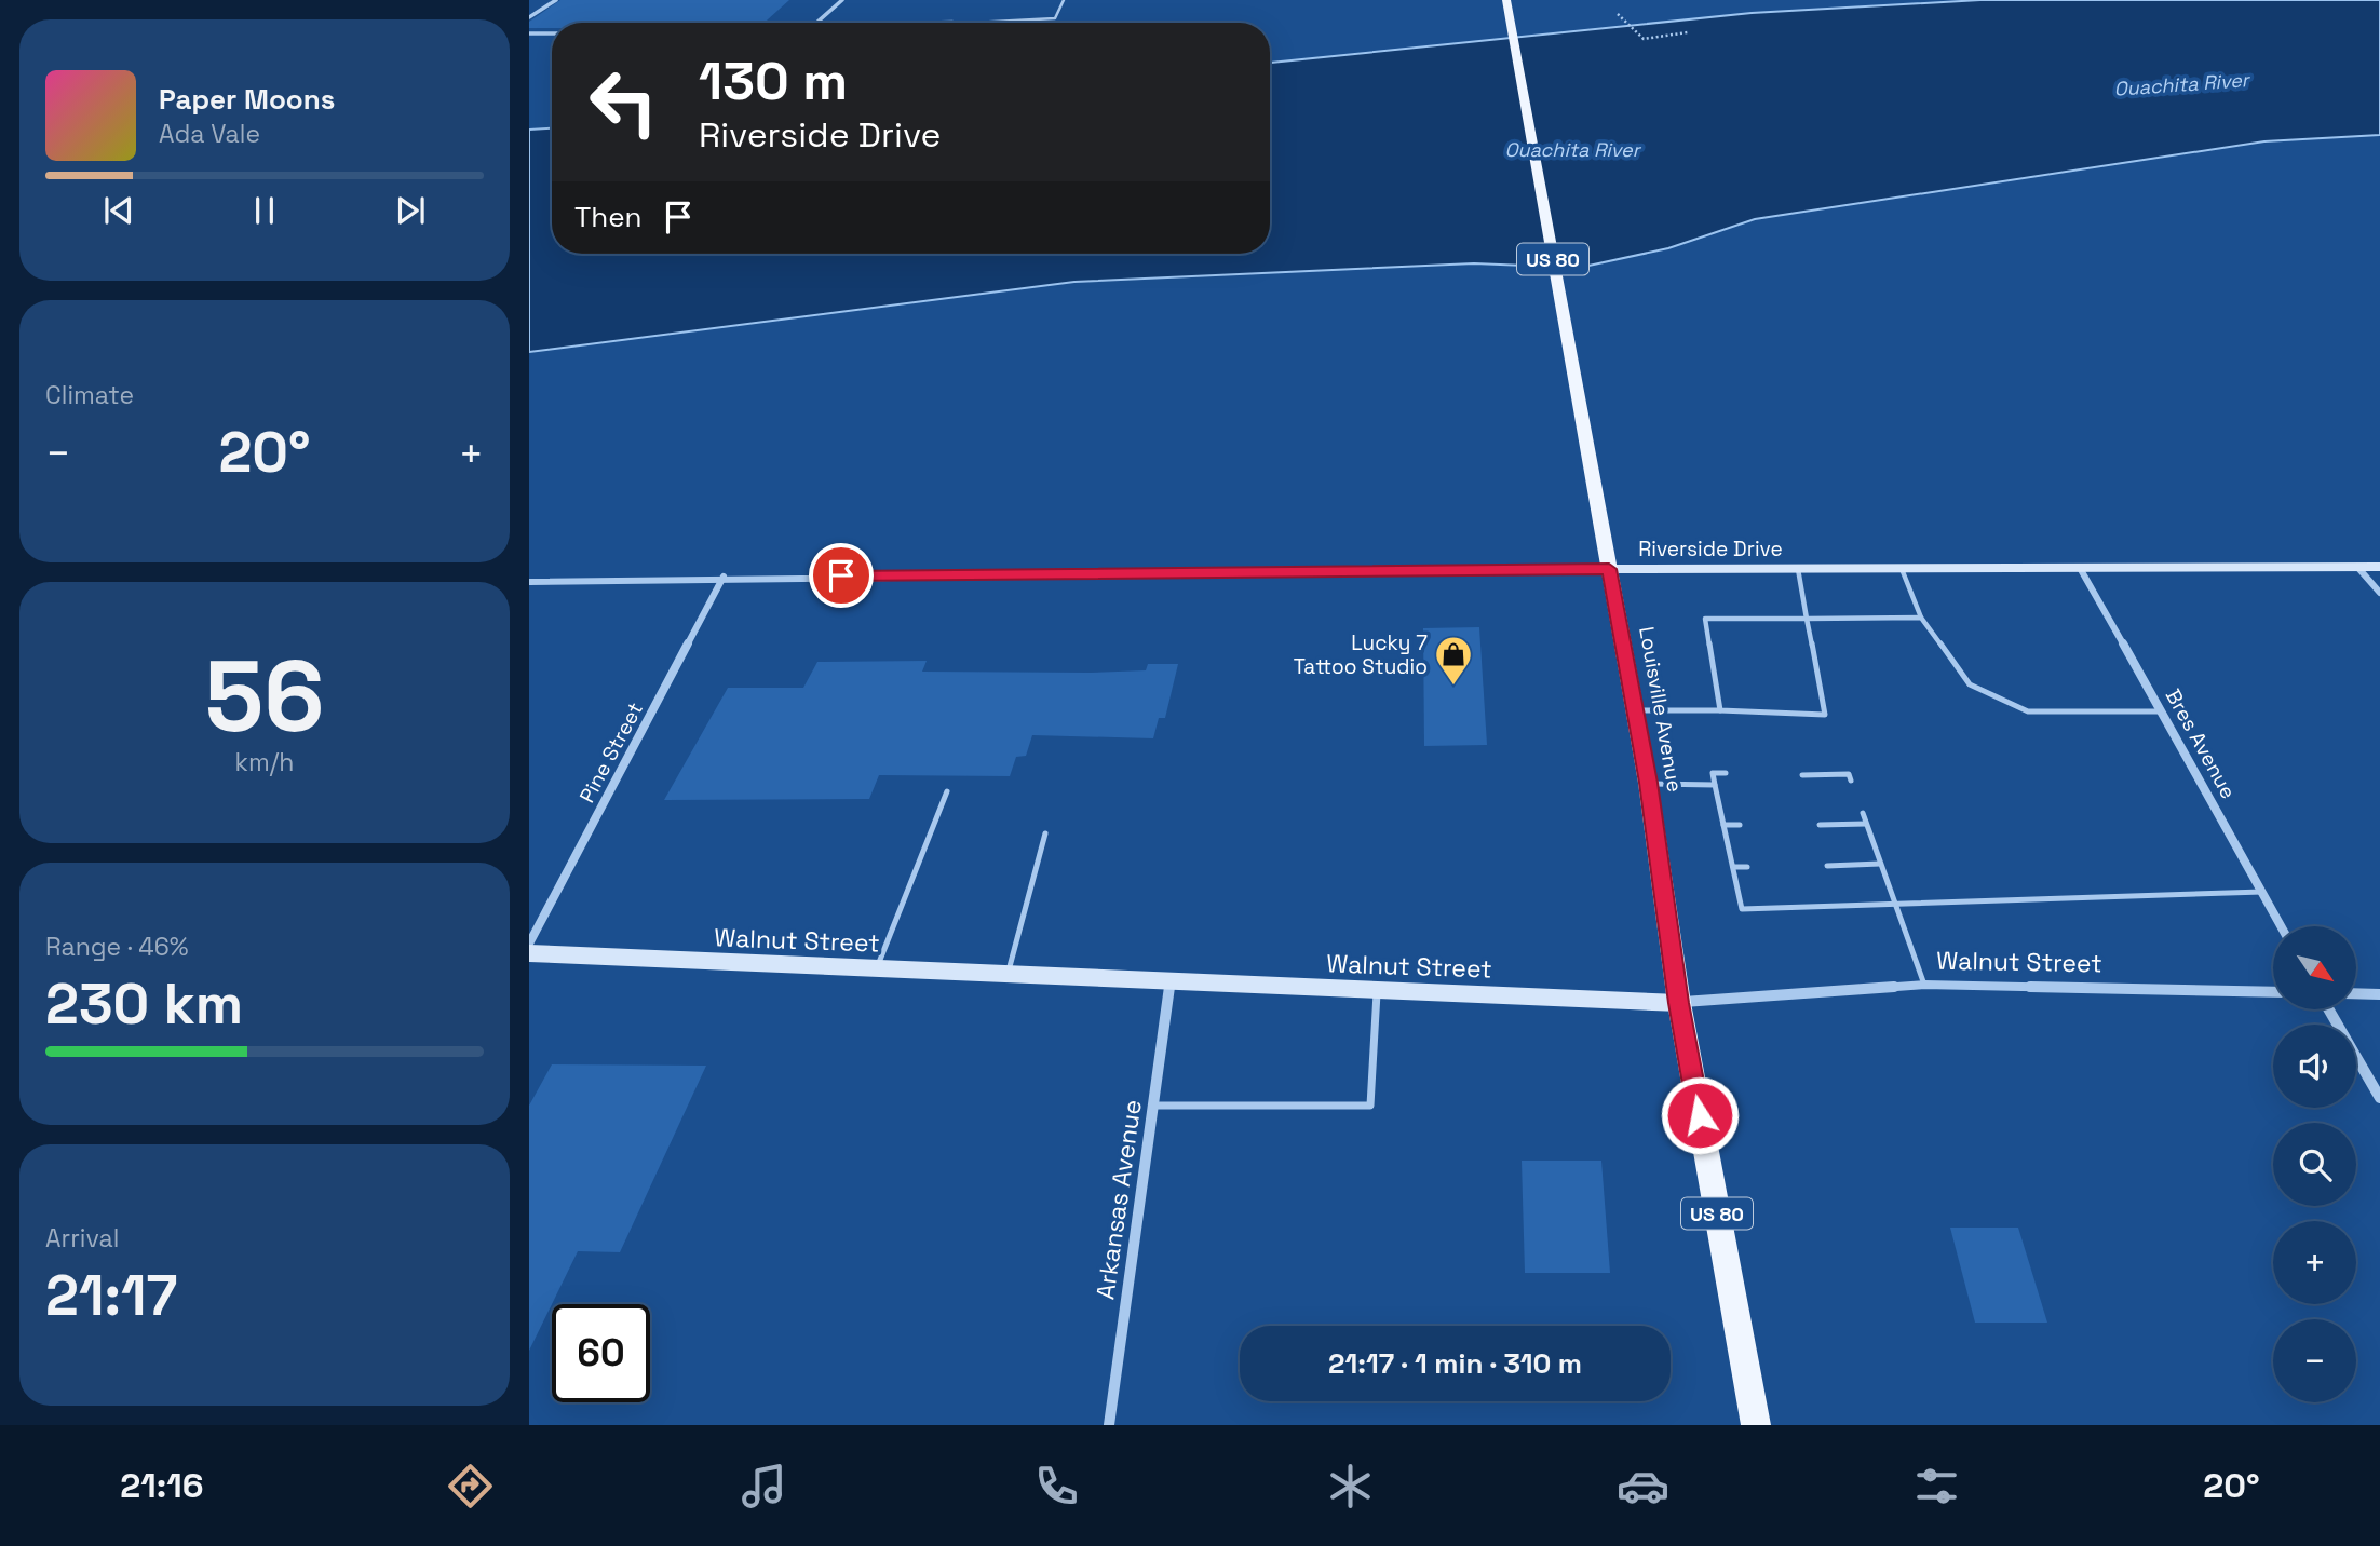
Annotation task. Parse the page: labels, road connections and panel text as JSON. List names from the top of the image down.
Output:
{
  "streets": {
    "main road": ["US 80", "Louisville Avenue"],
    "street": [
      "Riverside Drive",
      "Bres Avenue",
      "Pine Street",
      "Walnut Street",
      "Arkansas Avenue"
    ]
  },
  "crossings": [
    ["Riverside Drive", "Louisville Avenue"],
    ["Riverside Drive", "Bres Avenue"],
    ["Riverside Drive", "Pine Street"],
    ["Louisville Avenue", "Walnut Street"],
    ["Walnut Street", "Arkansas Avenue"]
  ],
  "water": ["Ouachita River"],
  "places": {
    "shop": ["Lucky 7 Tattoo Studio"]
  },
  "north": "bottom right",
  "page": {
    "turn": ["130 m", "Riverside Drive"],
    "song": ["Paper Moons", "Ada Vale"],
    "then": "Then",
    "tile": [
      "Climate",
      ["56", "km/h"],
      ["Range · 46%", "230 km"],
      ["Arrival", "21:17"]
    ],
    "heat": ["−", "20°", "+"],
    "map_buttons": ["+", "−"],
    "limit": "60",
    "trip": "21:17 · 1 min · 310 m",
    "tabs": ["21:16", "20°"]
  }
}
